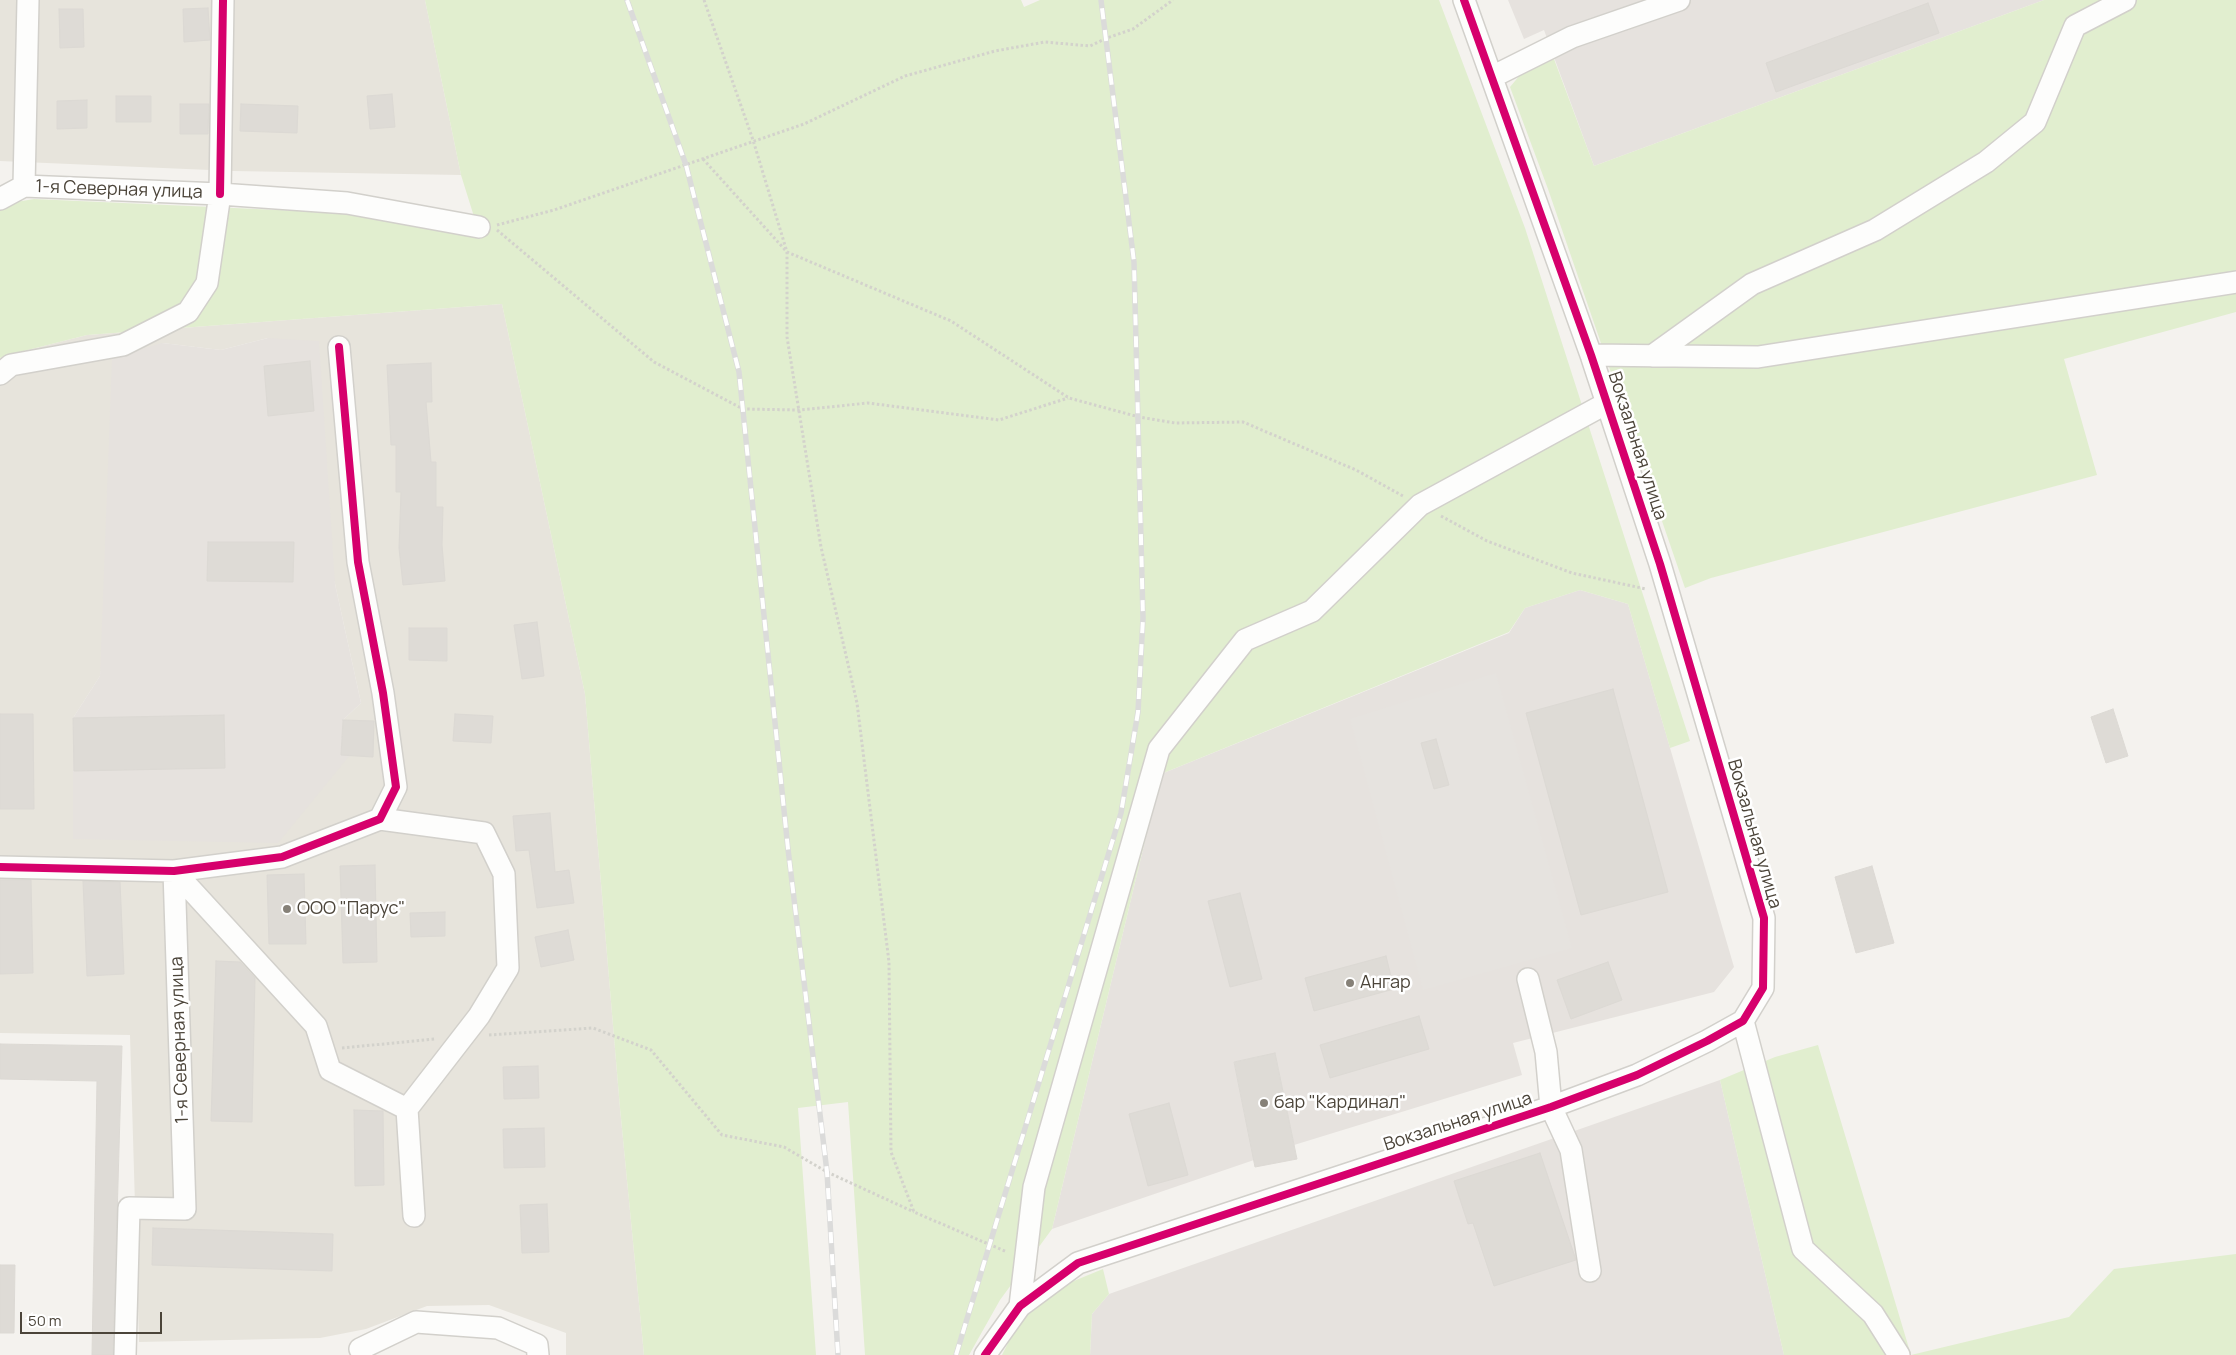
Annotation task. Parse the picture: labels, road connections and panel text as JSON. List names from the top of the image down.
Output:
{
  "streets": {
    "street": ["1-я Северная улица", "Вокзальная улица"]
  },
  "places": ["ООО \"Парус\"", "Ангар", "бар \"Кардинал\""],
  "scale_bar": "50 m"
}
